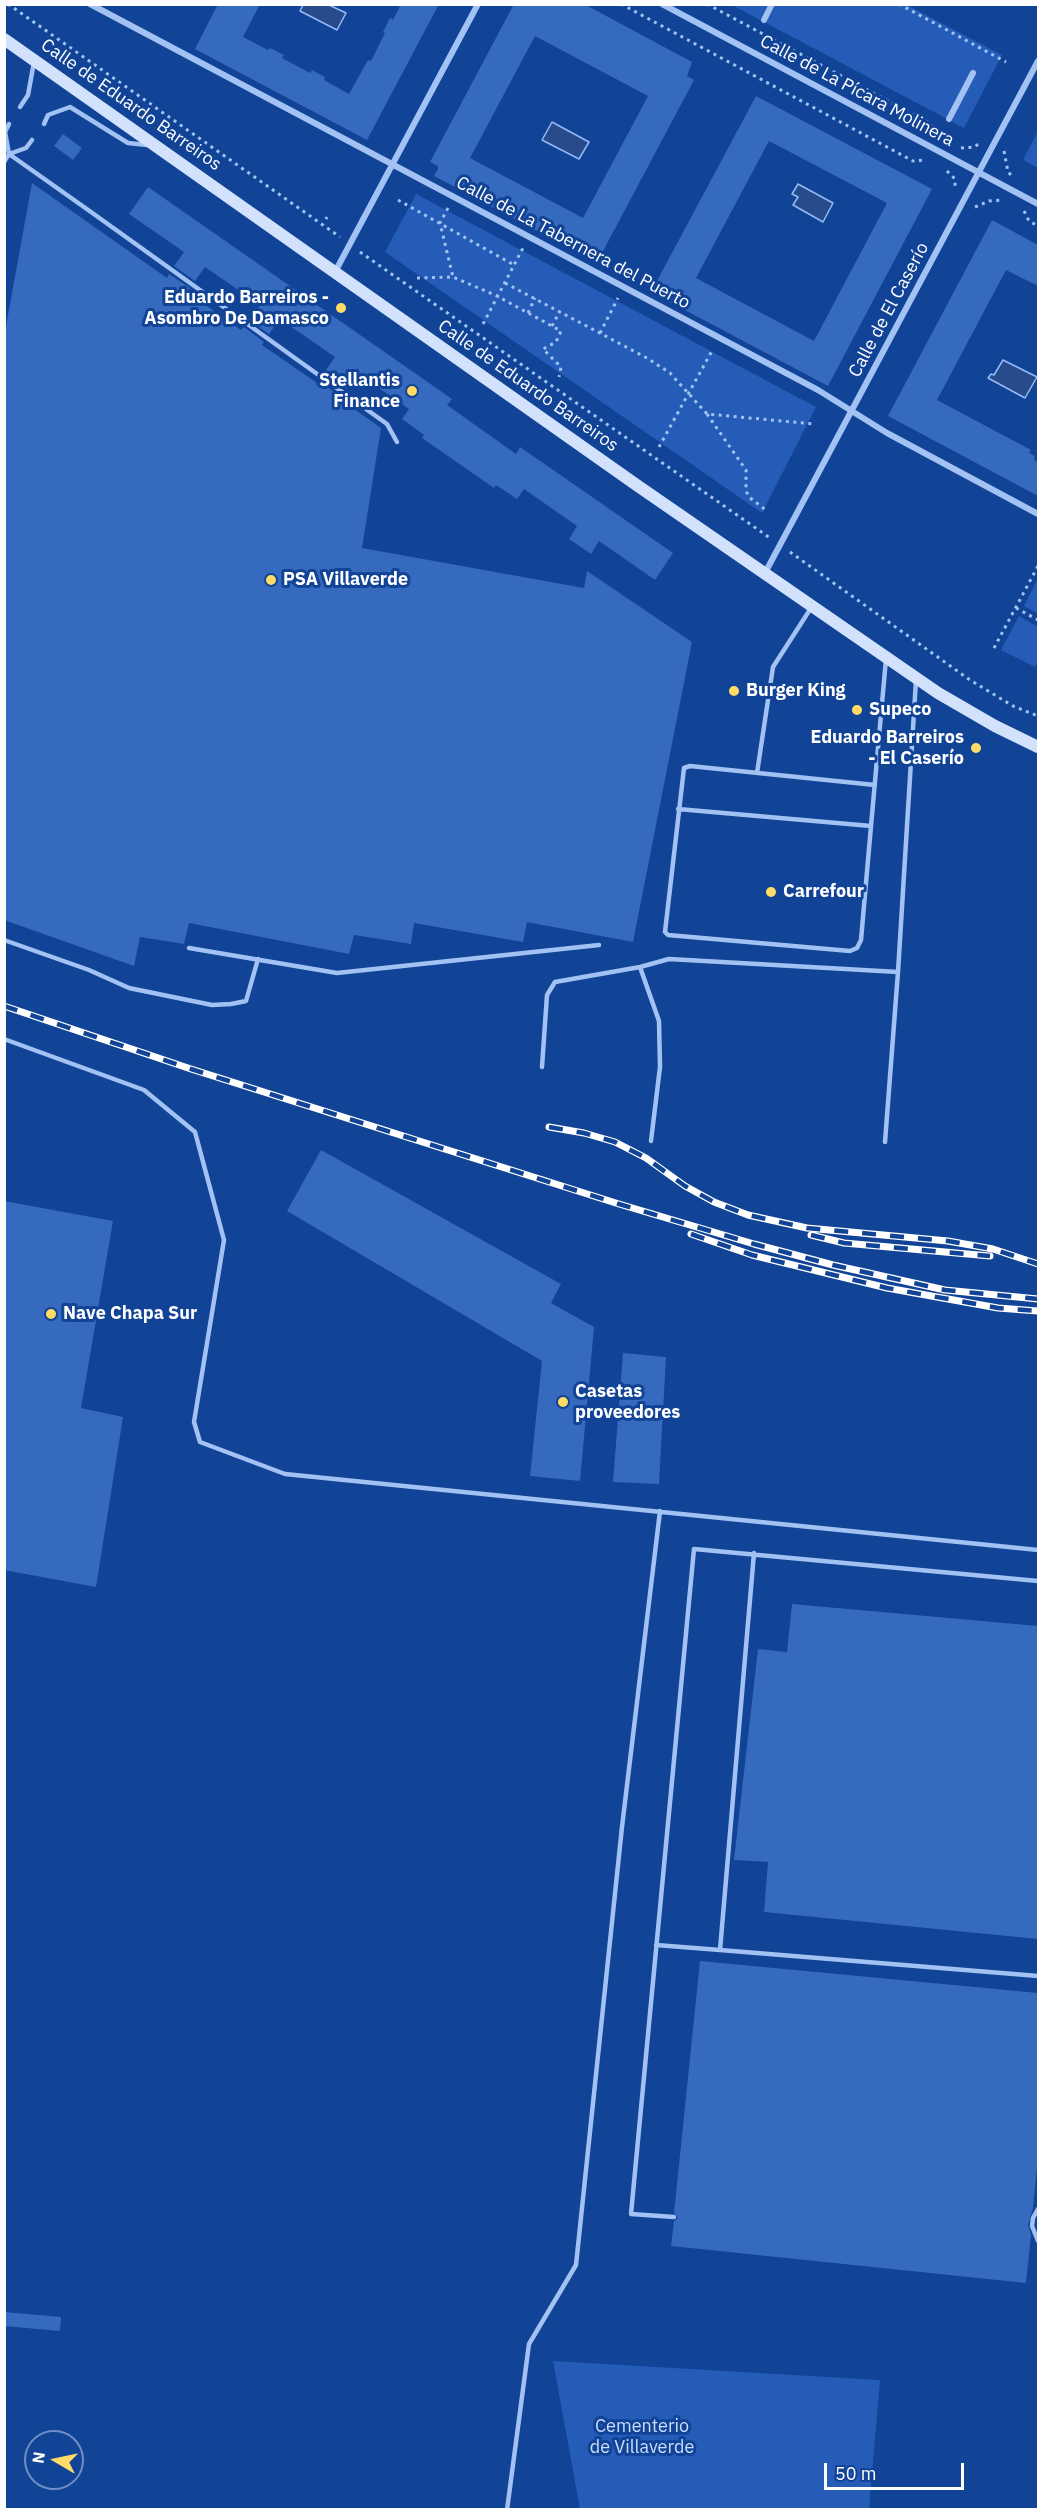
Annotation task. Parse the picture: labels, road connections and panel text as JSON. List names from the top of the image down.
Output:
{
  "streets": {
    "street": [
      "Calle de La Pícara Molinera",
      "Calle de Eduardo Barreiros",
      "Calle de La Tabernera del Puerto",
      "Calle de El Caserío"
    ]
  },
  "crossings": [
    ["Calle de La Pícara Molinera", "Calle de El Caserío"],
    ["Calle de Eduardo Barreiros", "Calle de El Caserío"],
    ["Calle de La Tabernera del Puerto", "Calle de El Caserío"]
  ],
  "parks": ["Cementerio de Villaverde"],
  "places": [
    "Eduardo Barreiros - Asombro De Damasco",
    "Stellantis Finance",
    "PSA Villaverde",
    "Burger King",
    "Supeco",
    "Eduardo Barreiros - El Caserío",
    "Carrefour",
    "Nave Chapa Sur",
    "Casetas proveedores"
  ],
  "scale_bar": "50 m",
  "north": "left"
}
